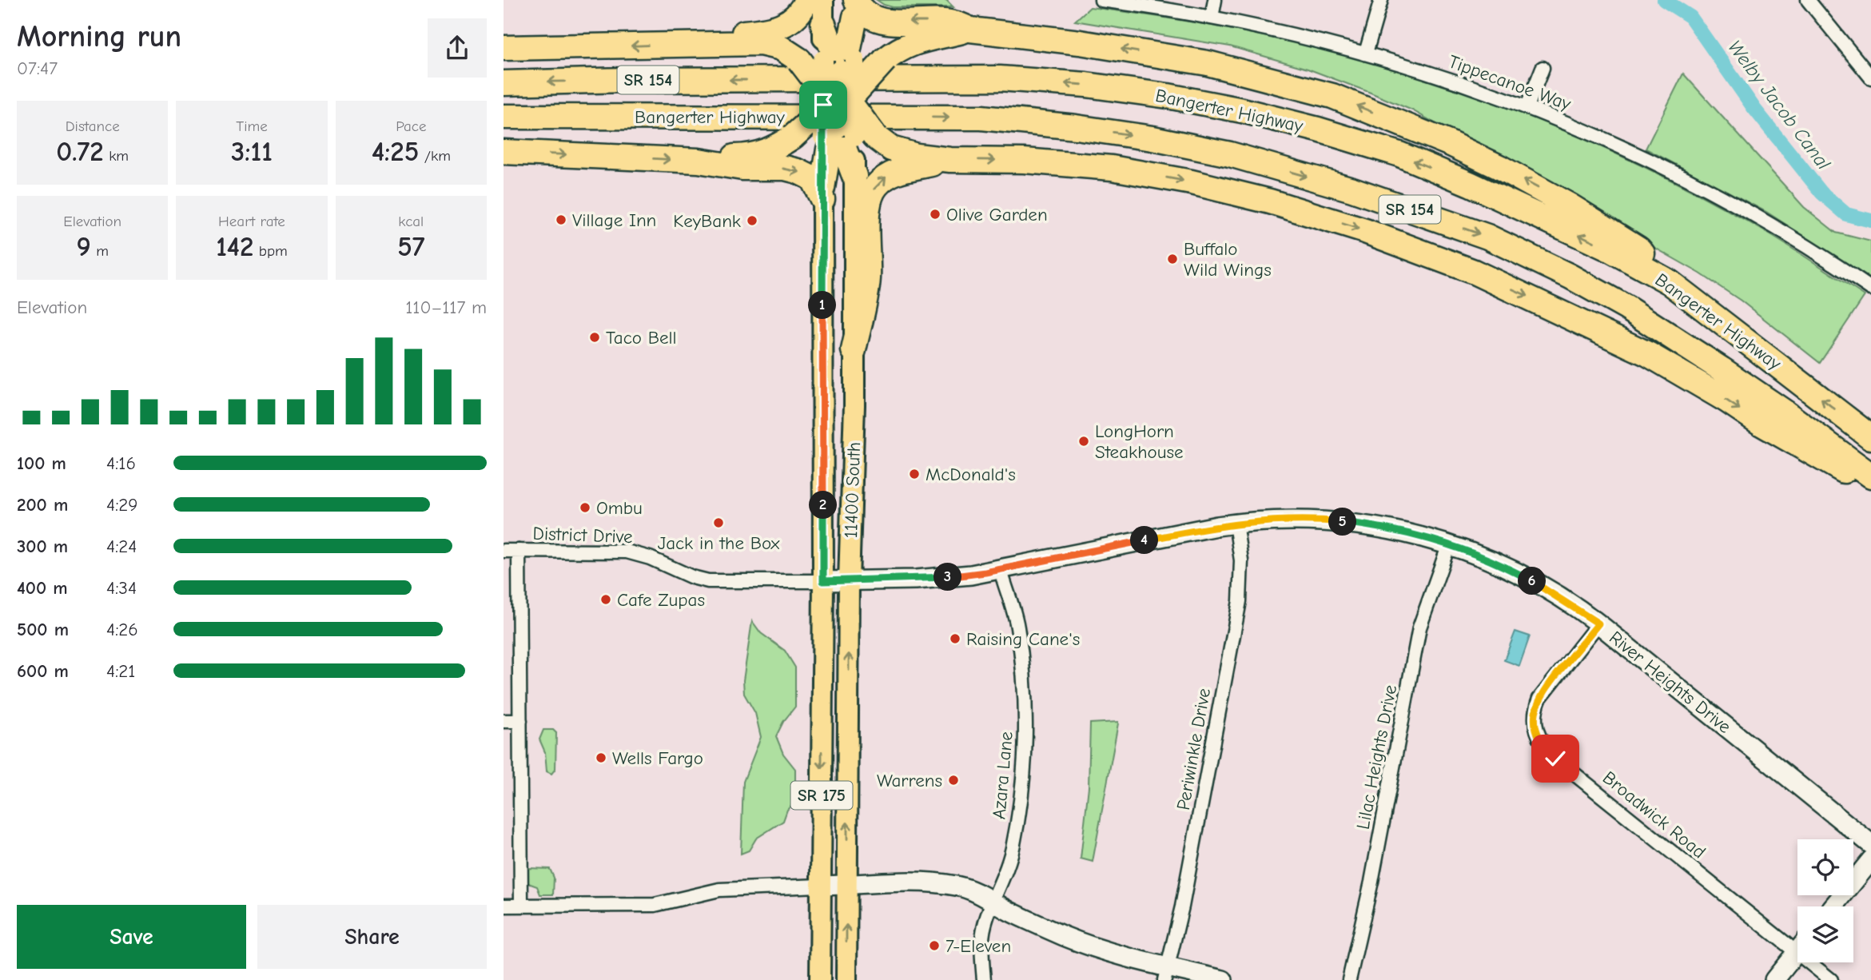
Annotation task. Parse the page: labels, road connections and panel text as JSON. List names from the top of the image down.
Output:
{
  "streets": {
    "highway": ["SR 154", "Bangerter Highway"],
    "main road": ["11400 South", "SR 175"],
    "street": [
      "Tippecanoe Way",
      "District Drive",
      "River Heights Drive",
      "Periwinkle Drive",
      "Lilac Heights Drive",
      "Azara Lane",
      "Broadwick Road"
    ]
  },
  "crossings": [
    ["11400 South", "District Drive"],
    ["11400 South", "River Heights Drive"],
    ["District Drive", "River Heights Drive"],
    ["River Heights Drive", "Periwinkle Drive"],
    ["River Heights Drive", "Lilac Heights Drive"],
    ["River Heights Drive", "Azara Lane"],
    ["River Heights Drive", "Broadwick Road"]
  ],
  "water": ["Welby Jacob Canal"],
  "places": [
    "Olive Garden",
    "Village Inn",
    "KeyBank",
    "Buffalo Wild Wings",
    "Taco Bell",
    "LongHorn Steakhouse",
    "McDonald's",
    "Ombu",
    "Jack in the Box",
    "Cafe Zupas",
    "Raising Cane's",
    "Wells Fargo",
    "Warrens",
    "7-Eleven"
  ],
  "page": {
    "heading": ["Morning run", "07:47"],
    "stats": [
      ["Distance", "0.72 km"],
      ["Time", "3:11"],
      ["Pace", "4:25 /km"],
      ["Elevation", "9 m"],
      ["Heart rate", "142 bpm"],
      ["kcal", "57"]
    ],
    "chart": ["Elevation", "110–117 m"],
    "pins": [
      "1",
      "2",
      "5",
      "4",
      "3",
      "6"
    ],
    "list": [
      {
        "name": "100 m",
        "note": "4:16"
      },
      {
        "name": "200 m",
        "note": "4:29"
      },
      {
        "name": "300 m",
        "note": "4:24"
      },
      {
        "name": "400 m",
        "note": "4:34"
      },
      {
        "name": "500 m",
        "note": "4:26"
      },
      {
        "name": "600 m",
        "note": "4:21"
      }
    ],
    "buttons": ["Save", "Share"]
  }
}
